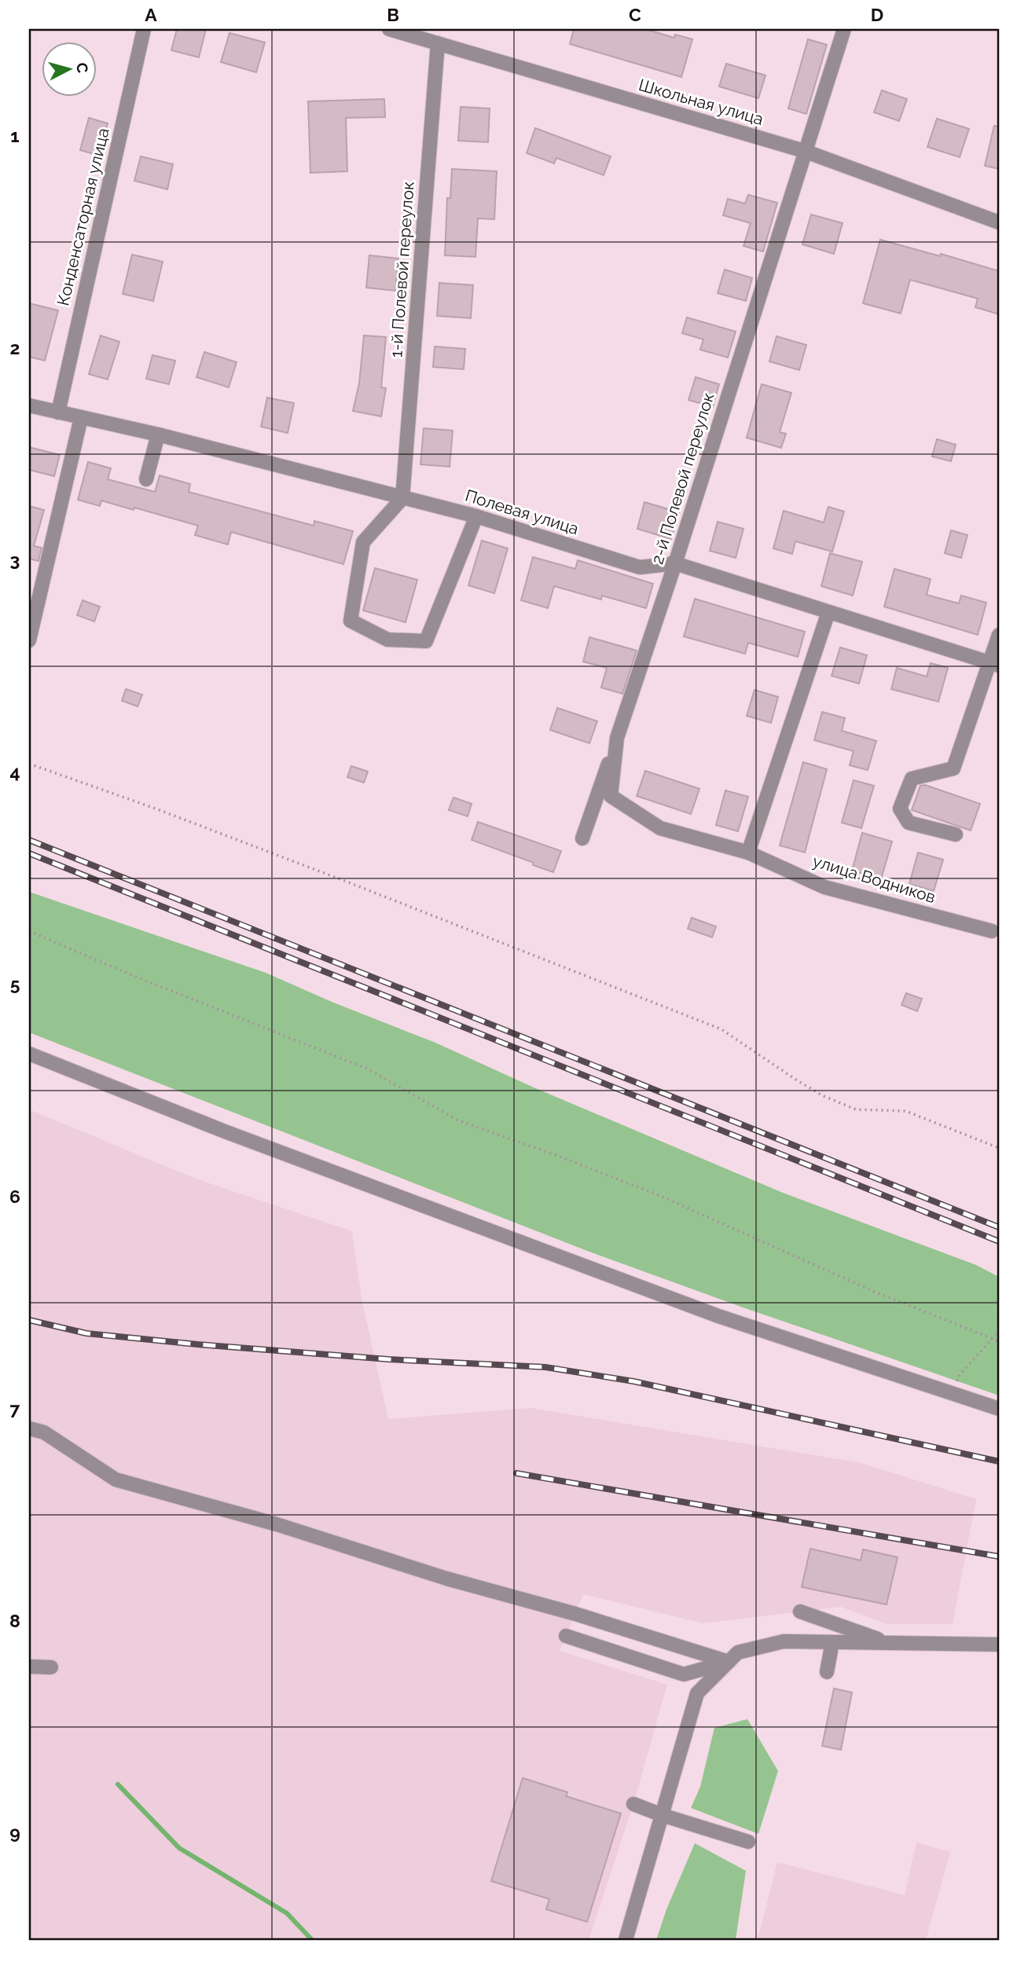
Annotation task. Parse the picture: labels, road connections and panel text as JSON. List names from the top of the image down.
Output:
{
  "streets": {
    "street": [
      "Школьная улица",
      "Конденсаторная улица",
      "1-й Полевой переулок",
      "2-й Полевой переулок",
      "Полевая улица",
      "улица Водников"
    ]
  },
  "crossings": [
    ["Школьная улица", "1-й Полевой переулок"],
    ["Школьная улица", "2-й Полевой переулок"],
    ["Конденсаторная улица", "Полевая улица"],
    ["1-й Полевой переулок", "Полевая улица"],
    ["2-й Полевой переулок", "Полевая улица"],
    ["2-й Полевой переулок", "улица Водников"]
  ],
  "north": "right",
  "grid": {
    "columns": [
      "A",
      "B",
      "C",
      "D"
    ],
    "rows": [
      "1",
      "2",
      "3",
      "4",
      "5",
      "6",
      "7",
      "8",
      "9"
    ]
  }
}
